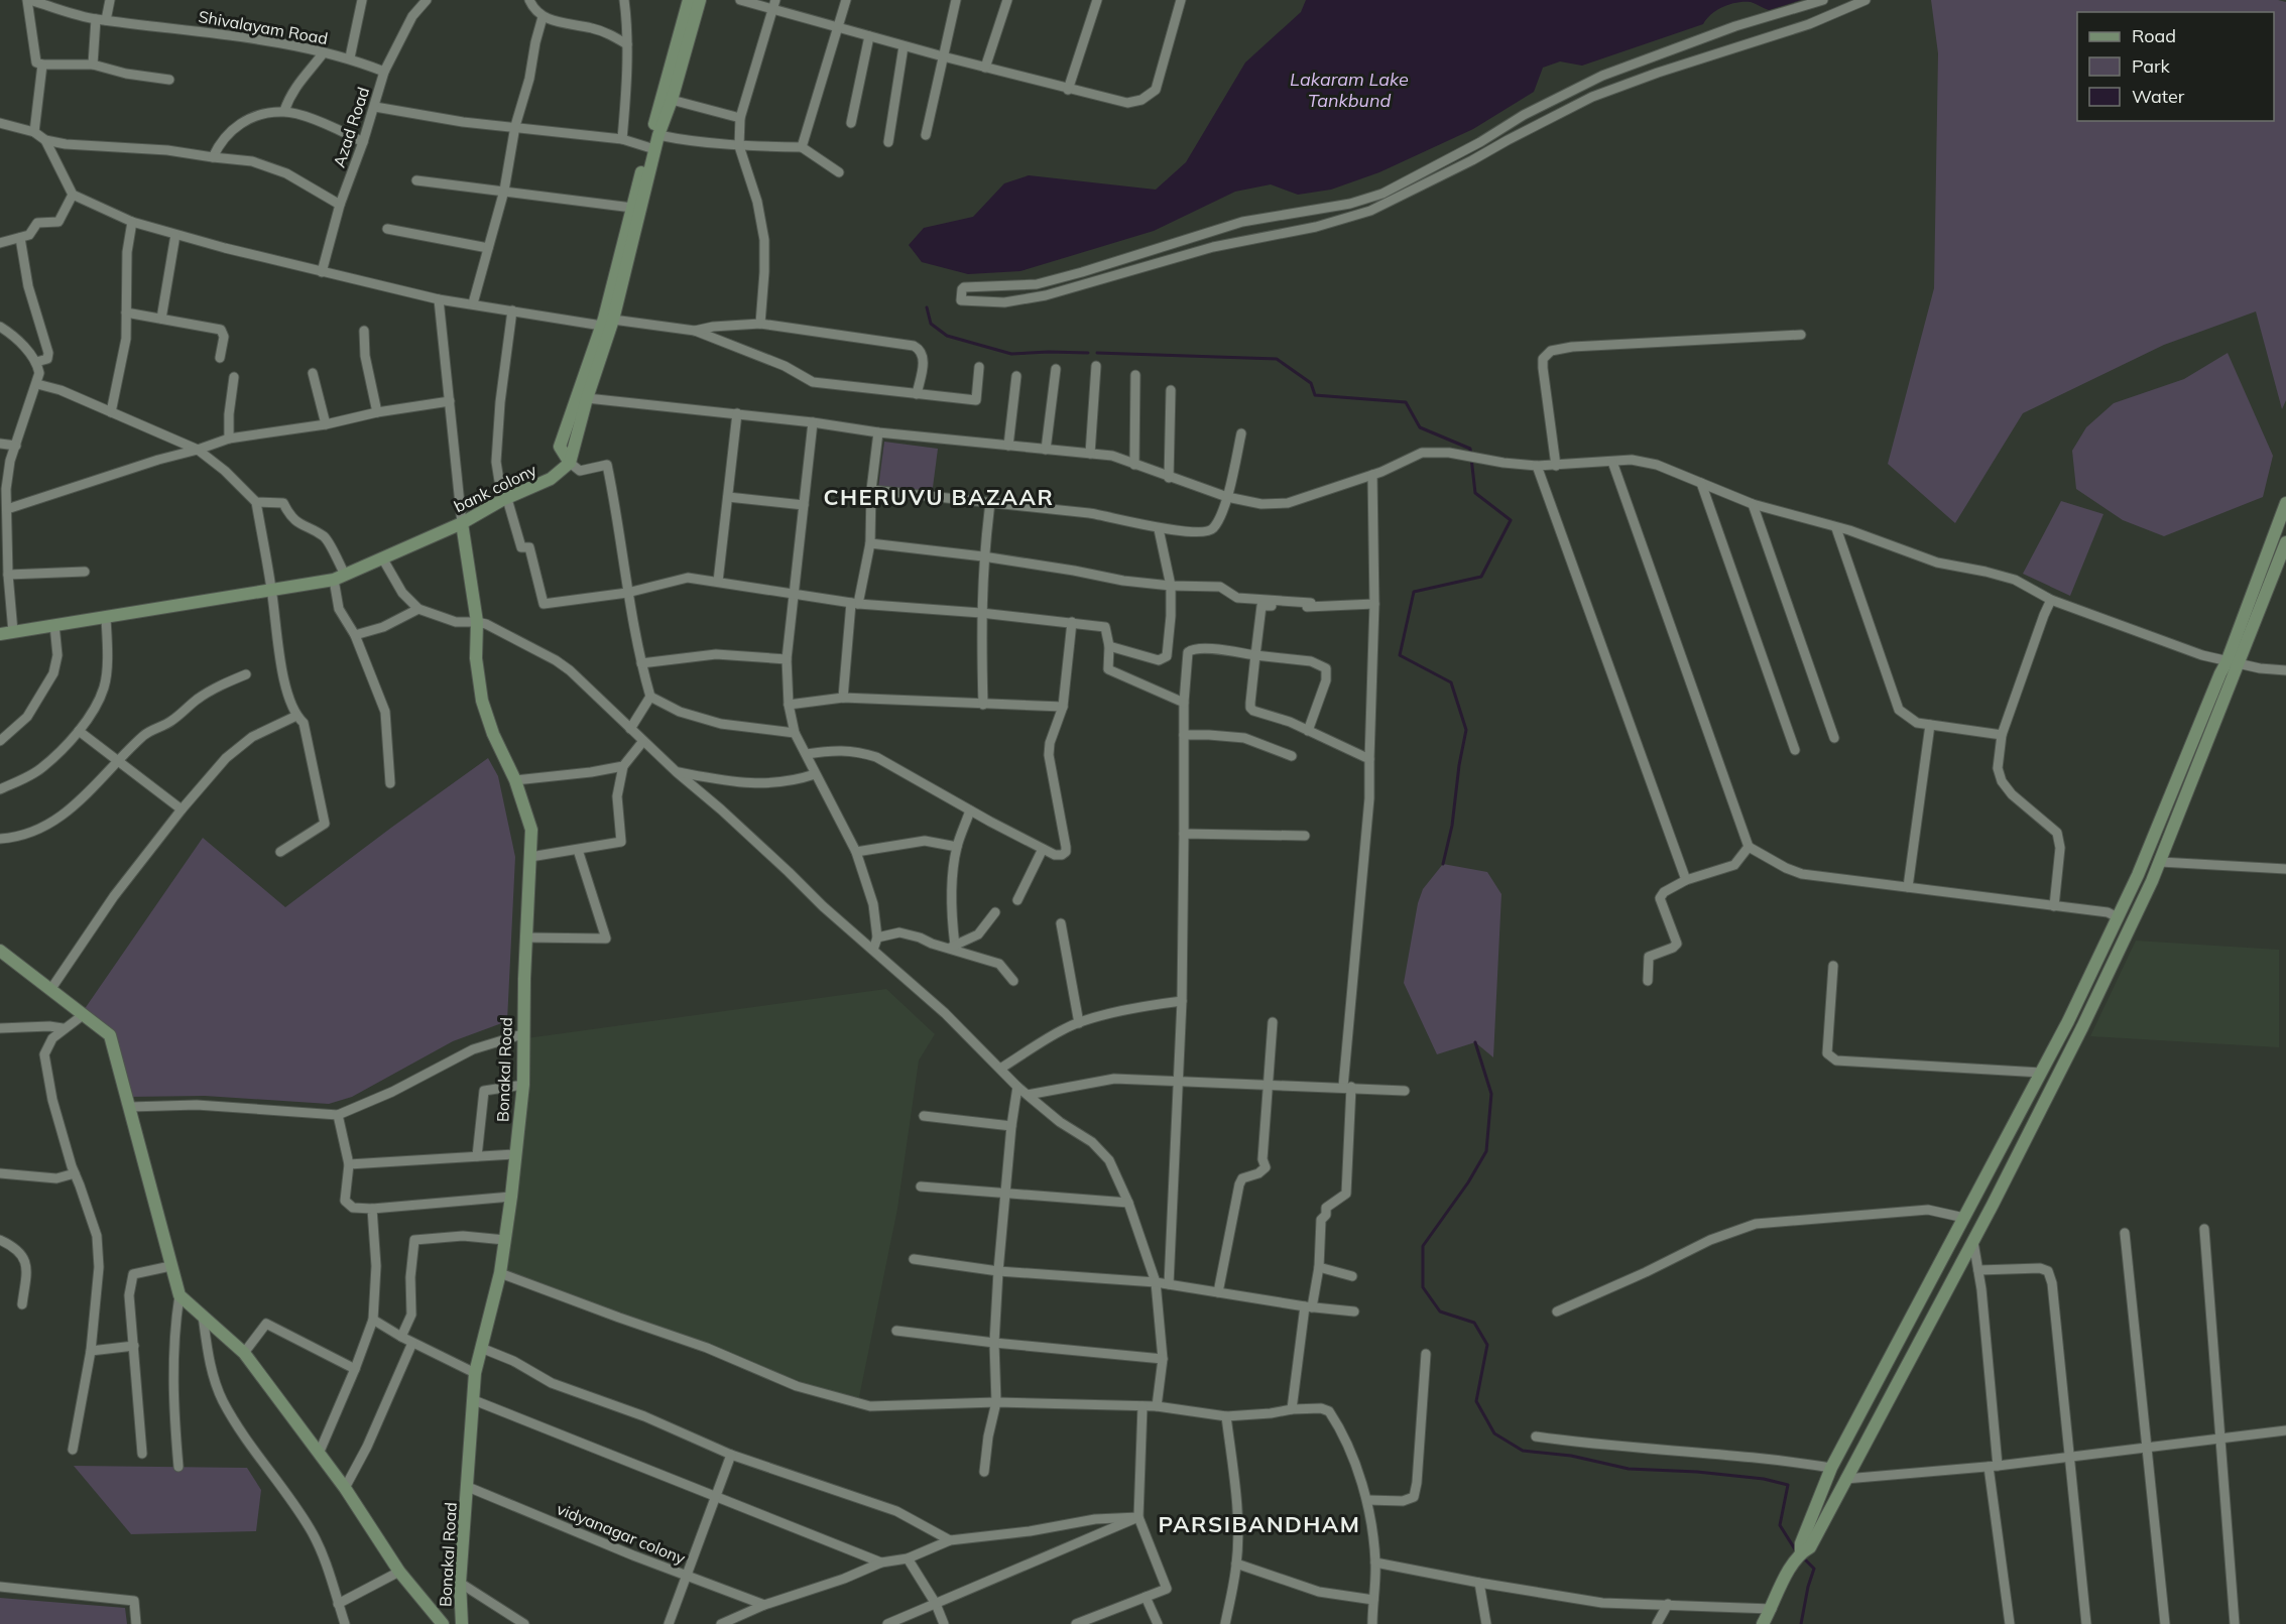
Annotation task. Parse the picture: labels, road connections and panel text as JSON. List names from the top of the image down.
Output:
{
  "streets": {
    "street": [
      "Shivalayam Road",
      "Azad Road",
      "bank colony",
      "Bonakal Road",
      "vidyanagar colony"
    ]
  },
  "crossings": [
    ["Shivalayam Road", "Azad Road"],
    ["bank colony", "Bonakal Road"],
    ["Bonakal Road", "vidyanagar colony"]
  ],
  "districts": ["CHERUVU BAZAAR", "PARSIBANDHAM"],
  "water": ["Lakaram Lake Tankbund"],
  "legend": ["Road", "Park", "Water"]
}
